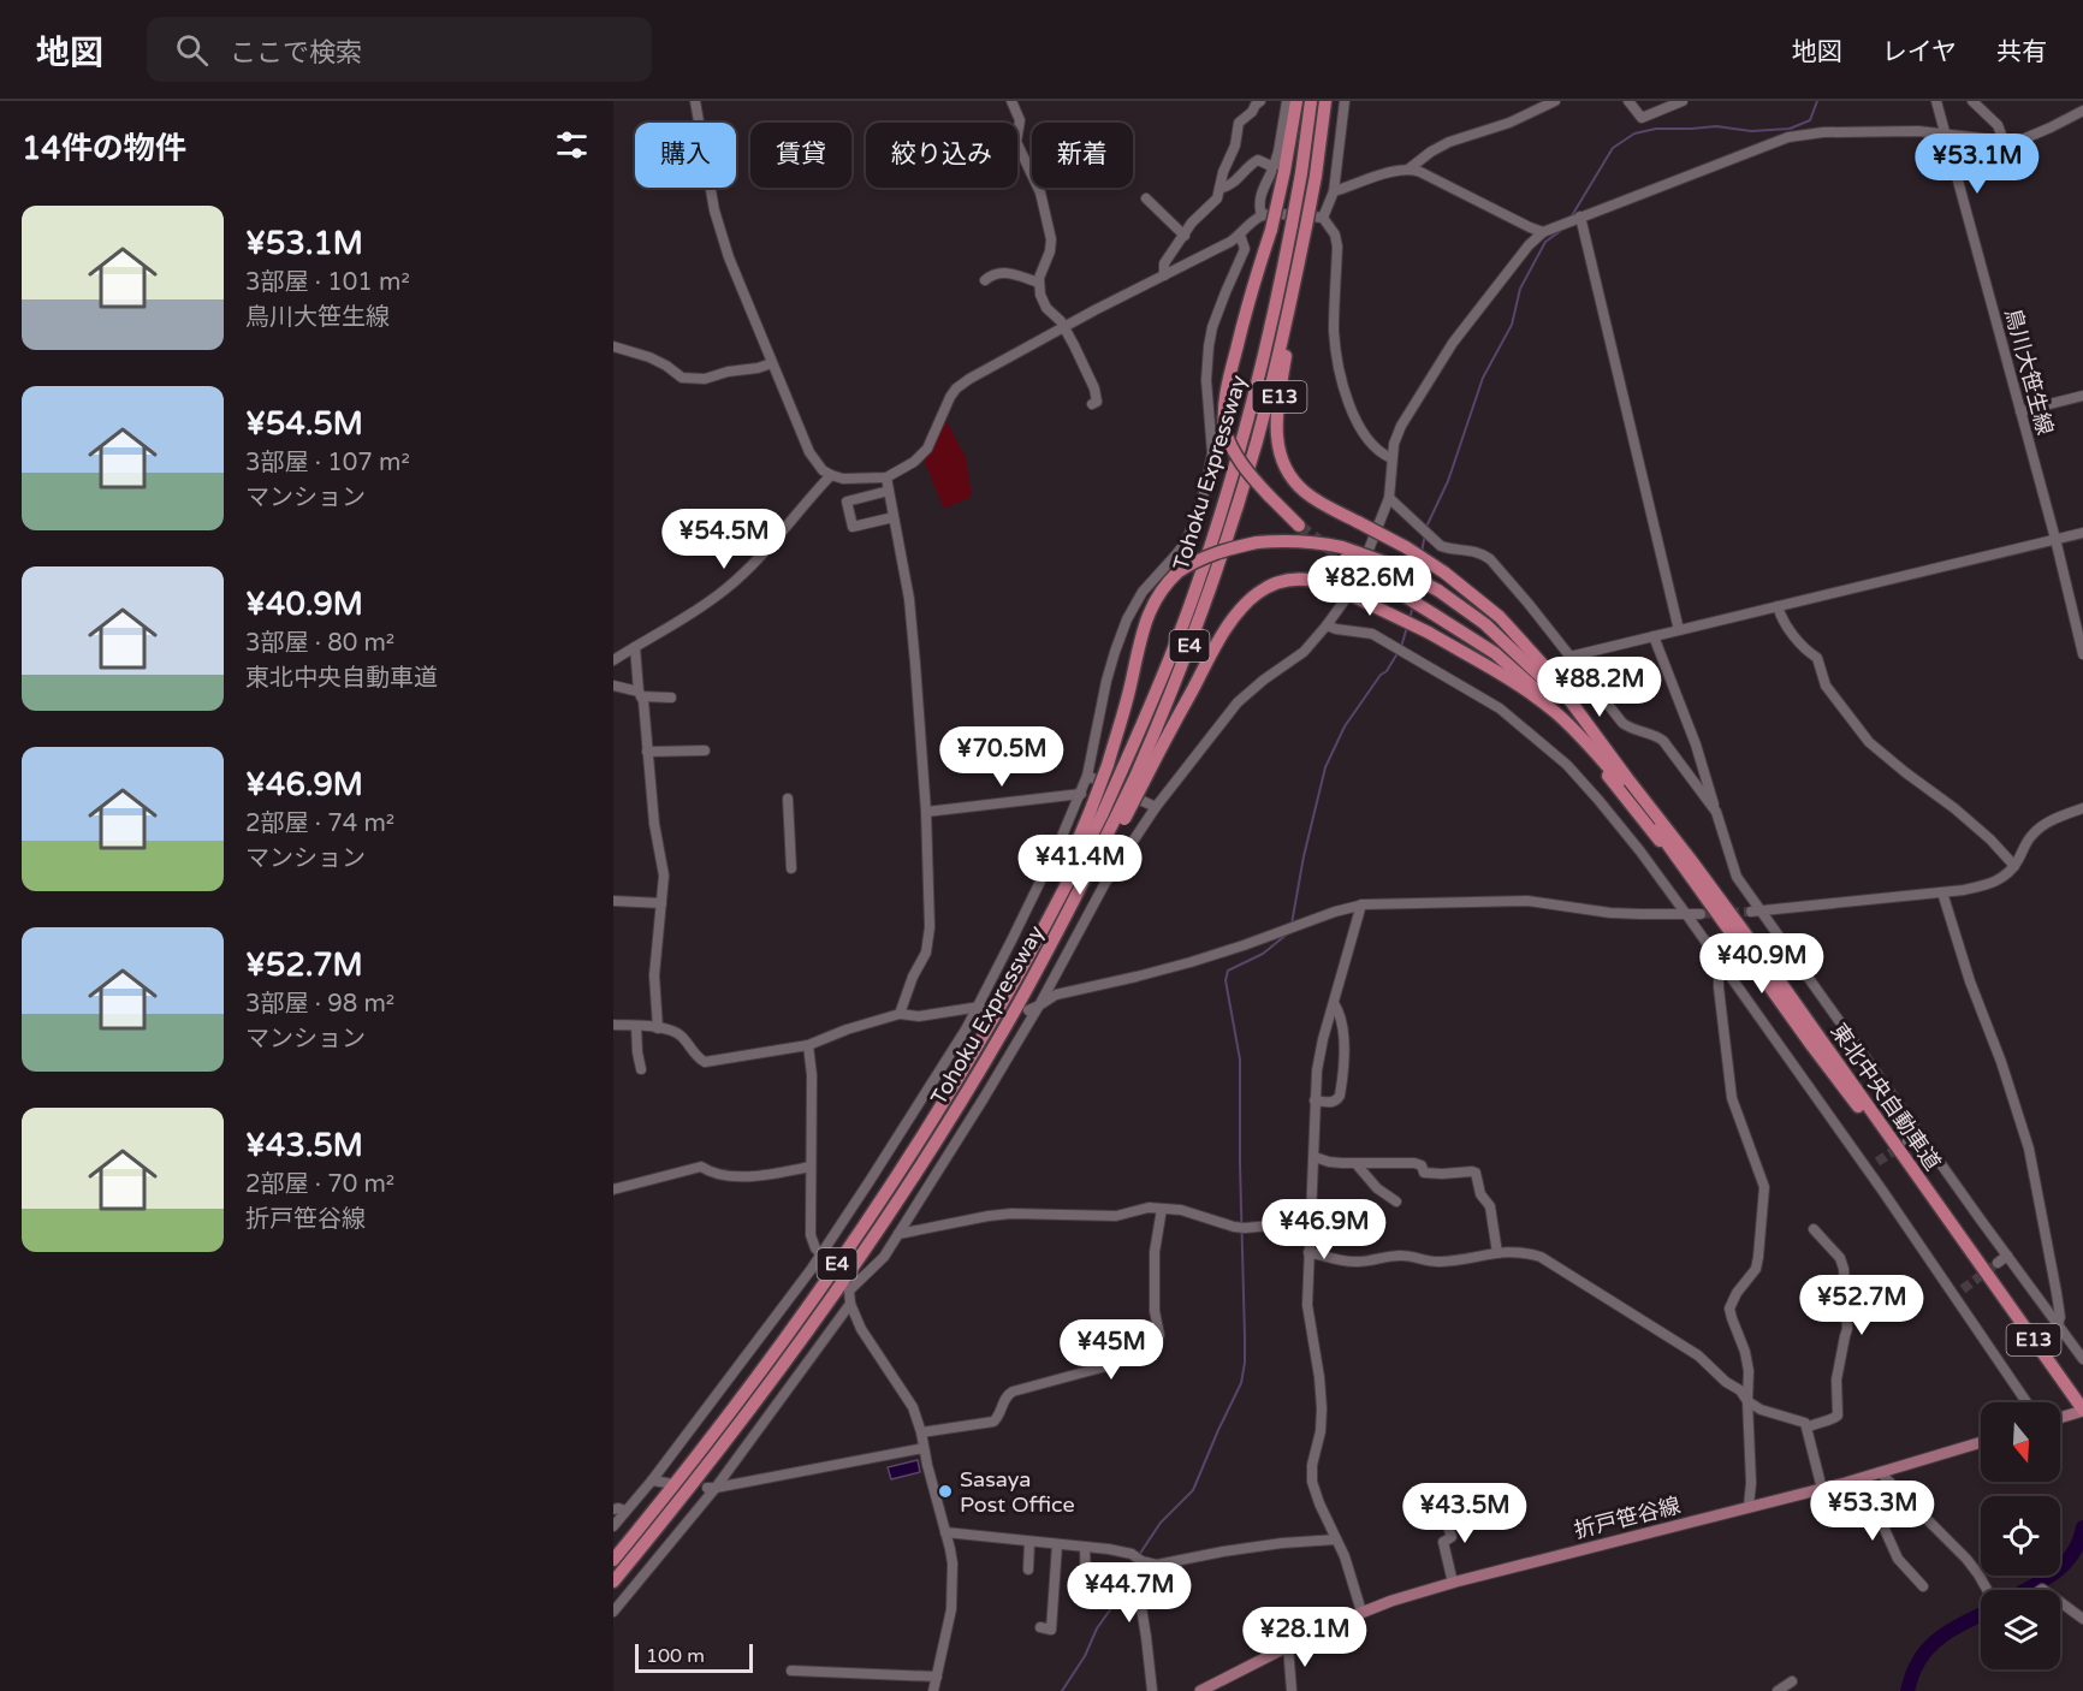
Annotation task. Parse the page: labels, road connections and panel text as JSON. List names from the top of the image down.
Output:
{
  "streets": {
    "highway": [
      "E13",
      "Tohoku Expressway",
      "E4",
      "東北中央自動車道"
    ],
    "main road": ["折戸笹谷線"],
    "street": ["鳥川大笹生線"]
  },
  "crossings": [
    ["E13", "Tohoku Expressway"],
    ["E13", "東北中央自動車道"]
  ],
  "places": ["Sasaya Post Office"],
  "scale_bar": "100 m",
  "north": "bottom",
  "page": {
    "header": "地図",
    "search": "ここで検索",
    "nav": ["地図", "レイヤ", "共有"],
    "heading": "14件の物件",
    "chip": [
      "購入",
      "賃貸",
      "絞り込み",
      "新着"
    ],
    "price": [
      "¥53.1M",
      "¥54.5M",
      "¥82.6M",
      "¥88.2M",
      "¥70.5M",
      "¥41.4M",
      "¥40.9M",
      "¥46.9M",
      "¥52.7M",
      "¥45M",
      "¥53.3M",
      "¥43.5M",
      "¥44.7M",
      "¥28.1M"
    ],
    "list": [
      {
        "name": "¥53.1M",
        "note": "3部屋 · 101 m² · 鳥川大笹生線"
      },
      {
        "name": "¥54.5M",
        "note": "3部屋 · 107 m² · マンション"
      },
      {
        "name": "¥40.9M",
        "note": "3部屋 · 80 m² · 東北中央自動車道"
      },
      {
        "name": "¥46.9M",
        "note": "2部屋 · 74 m² · マンション"
      },
      {
        "name": "¥52.7M",
        "note": "3部屋 · 98 m² · マンション"
      },
      {
        "name": "¥43.5M",
        "note": "2部屋 · 70 m² · 折戸笹谷線"
      }
    ],
    "scale": "100 m"
  }
}
